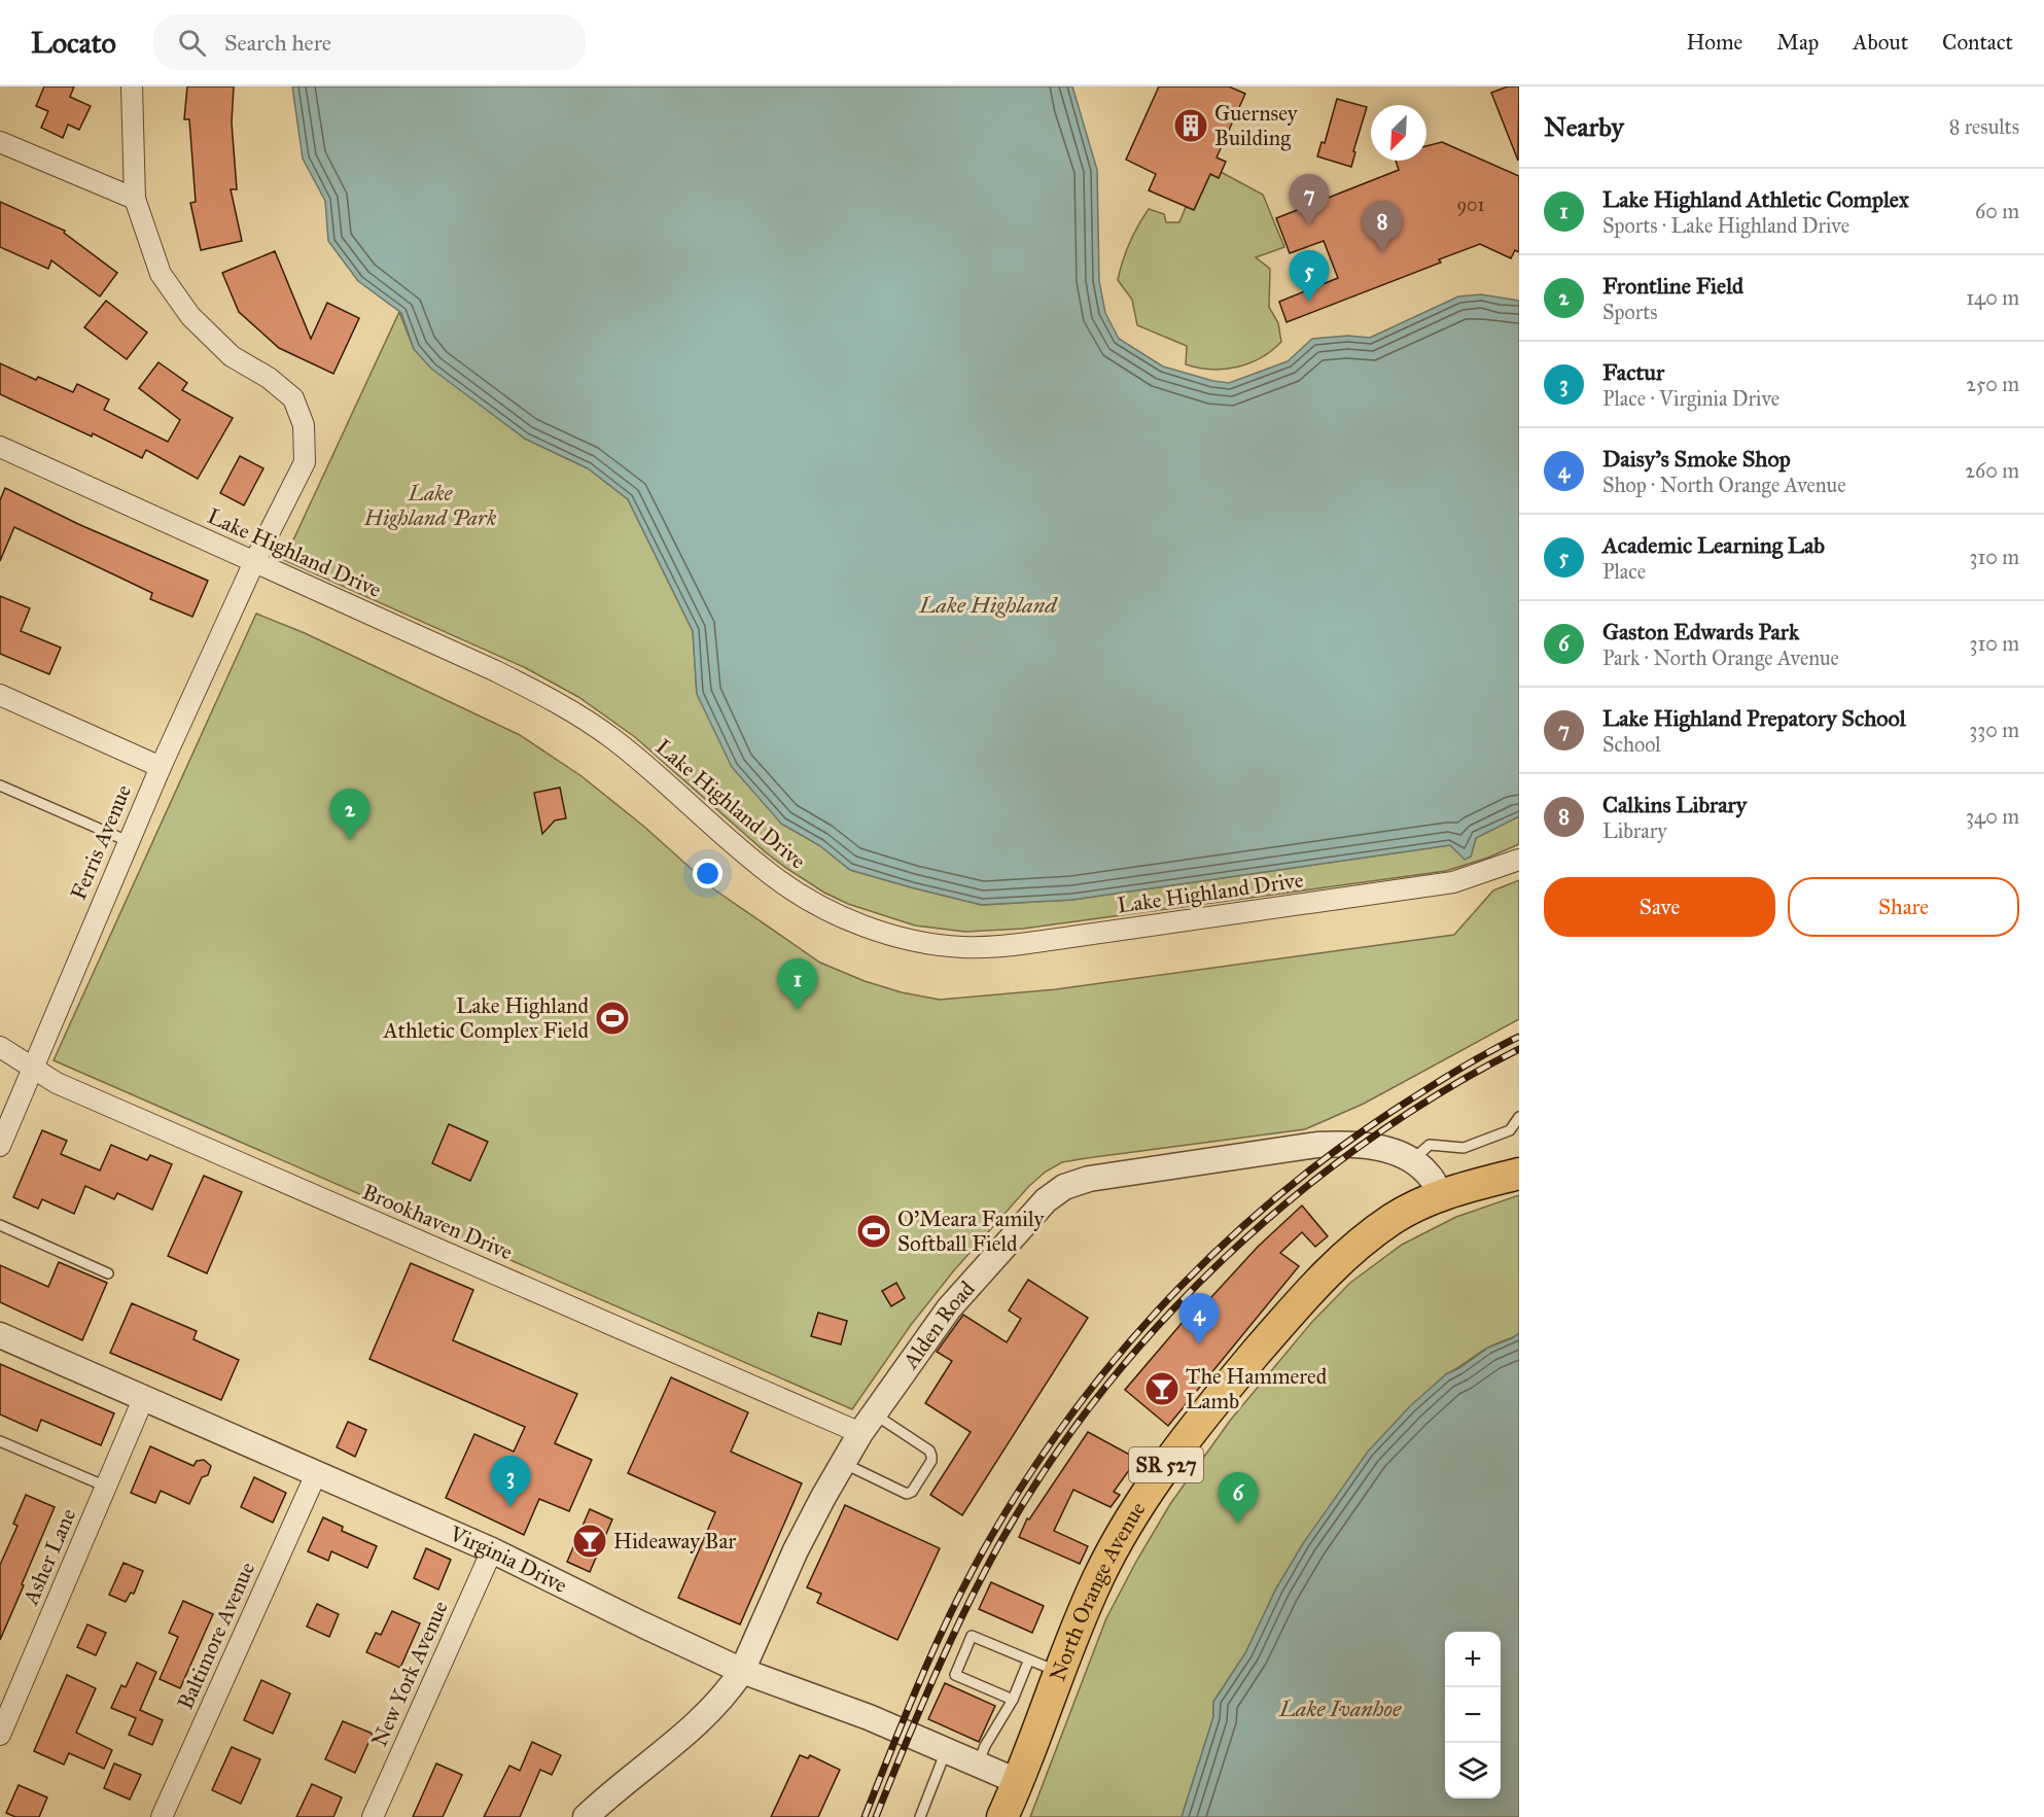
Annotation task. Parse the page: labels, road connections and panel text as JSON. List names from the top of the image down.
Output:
{
  "streets": {
    "main road": ["SR 527", "North Orange Avenue"],
    "street": [
      "Lake Highland Drive",
      "Ferris Avenue",
      "Brookhaven Drive",
      "Alden Road",
      "Asher Lane",
      "Virginia Drive",
      "Baltimore Avenue",
      "New York Avenue"
    ]
  },
  "crossings": [
    ["Lake Highland Drive", "Ferris Avenue"],
    ["Ferris Avenue", "Brookhaven Drive"],
    ["Brookhaven Drive", "Alden Road"],
    ["Alden Road", "Virginia Drive"],
    ["Alden Road", "North Orange Avenue"],
    ["Asher Lane", "Virginia Drive"],
    ["Virginia Drive", "North Orange Avenue"],
    ["Virginia Drive", "Baltimore Avenue"],
    ["Virginia Drive", "New York Avenue"]
  ],
  "water": ["Lake Highland", "Lake Ivanhoe"],
  "parks": ["Lake Highland Park"],
  "places": {
    "building": ["Guernsey Building"],
    "sports": ["Lake Highland Athletic Complex Field", "O’Meara Family Softball Field"],
    "bar": ["The Hammered Lamb", "Hideaway Bar"]
  },
  "house_numbers": ["901"],
  "north": "bottom left",
  "page": {
    "header": "Locato",
    "search": "Search here",
    "nav": [
      "Home",
      "Map",
      "About",
      "Contact"
    ],
    "heading": ["Nearby", "8 results"],
    "list": [
      {
        "mark": "1",
        "name": "Lake Highland Athletic Complex",
        "note": "Sports · Lake Highland Drive",
        "value": "60 m"
      },
      {
        "mark": "2",
        "name": "Frontline Field",
        "note": "Sports",
        "value": "140 m"
      },
      {
        "mark": "3",
        "name": "Factur",
        "note": "Place · Virginia Drive",
        "value": "250 m"
      },
      {
        "mark": "4",
        "name": "Daisy's Smoke Shop",
        "note": "Shop · North Orange Avenue",
        "value": "260 m"
      },
      {
        "mark": "5",
        "name": "Academic Learning Lab",
        "note": "Place",
        "value": "310 m"
      },
      {
        "mark": "6",
        "name": "Gaston Edwards Park",
        "note": "Park · North Orange Avenue",
        "value": "310 m"
      },
      {
        "mark": "7",
        "name": "Lake Highland Prepatory School",
        "note": "School",
        "value": "330 m"
      },
      {
        "mark": "8",
        "name": "Calkins Library",
        "note": "Library",
        "value": "340 m"
      }
    ],
    "pins": [
      "7",
      "8",
      "5",
      "2",
      "1",
      "4",
      "3",
      "6"
    ],
    "buttons": ["Save", "Share"],
    "map_buttons": ["+", "−"]
  }
}
